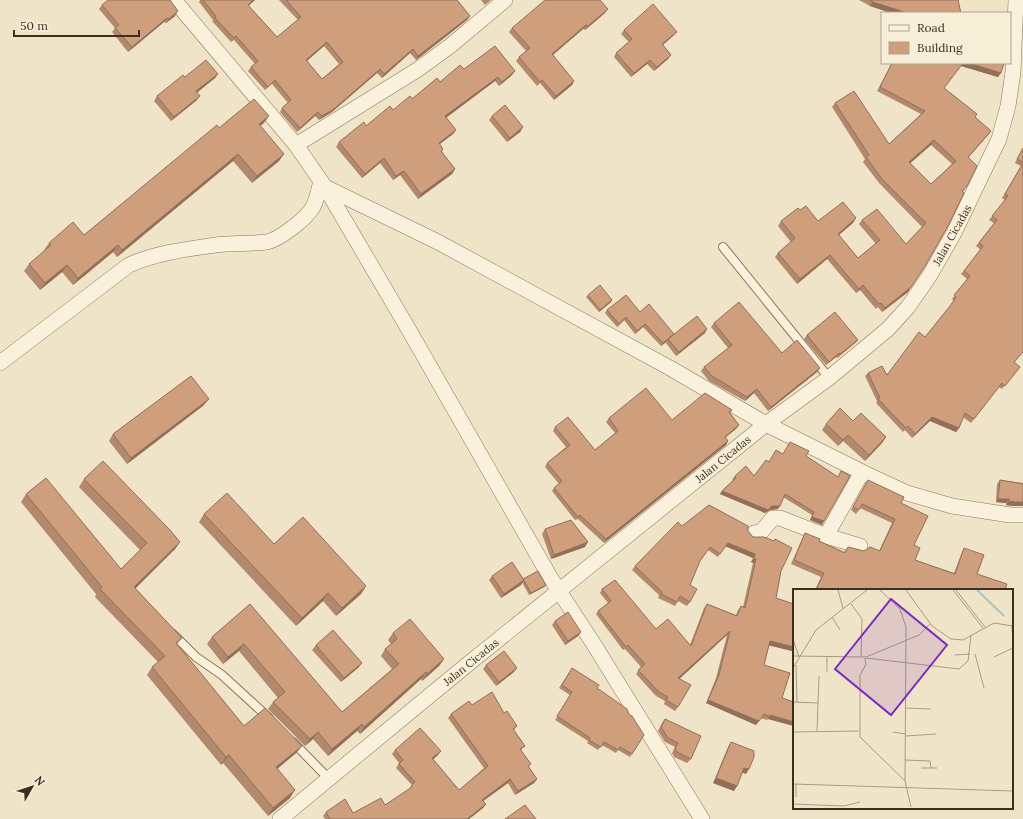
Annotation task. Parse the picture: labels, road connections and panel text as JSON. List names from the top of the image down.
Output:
{
  "streets": {
    "street": ["Jalan Cicadas"]
  },
  "legend": ["Road", "Building"],
  "scale_bar": "50 m",
  "north": "top right"
}
